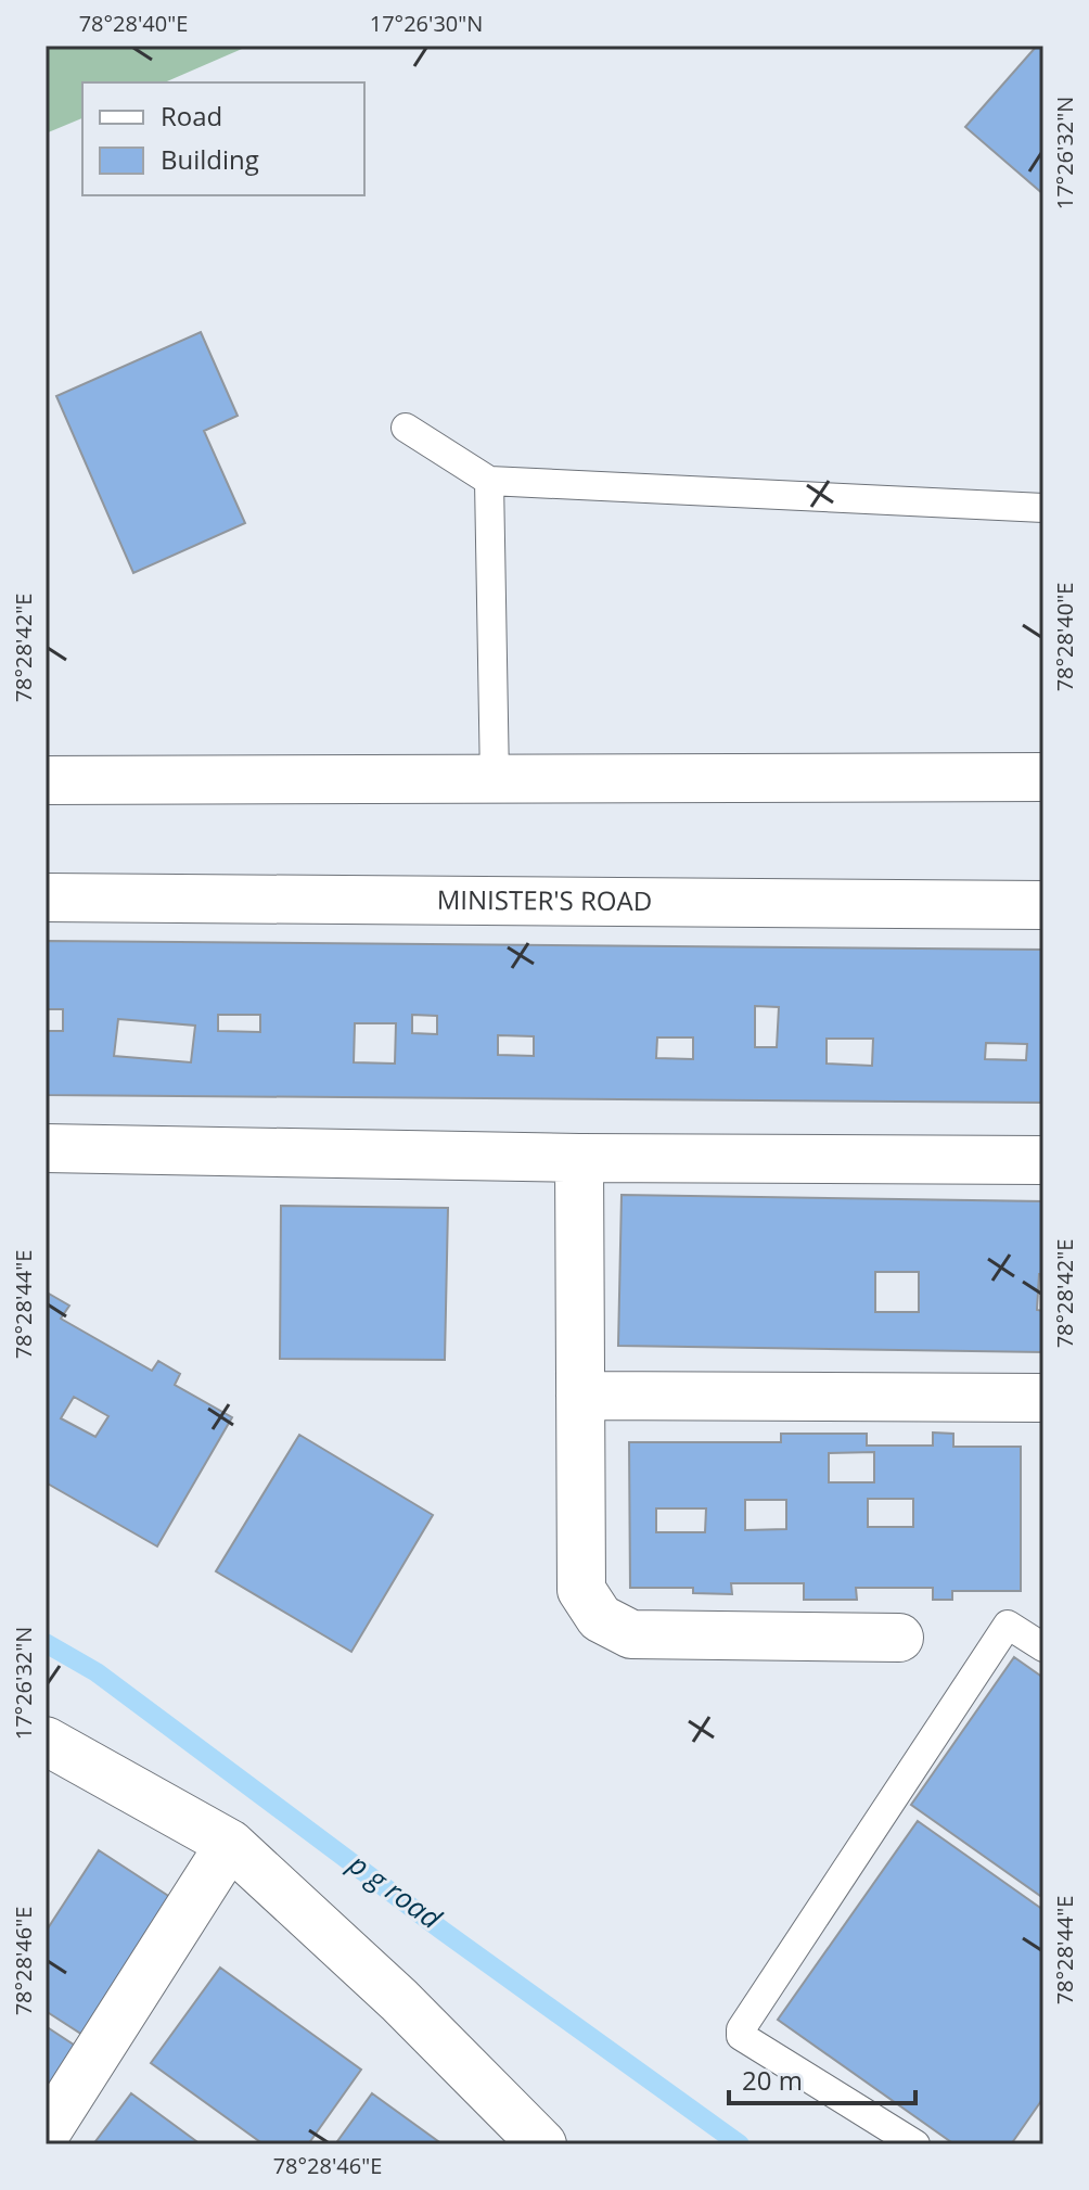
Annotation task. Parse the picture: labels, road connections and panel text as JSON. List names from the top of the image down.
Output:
{
  "streets": {
    "street": ["MINISTER'S ROAD"]
  },
  "water": ["p g road"],
  "legend": ["Road", "Building"],
  "scale_bar": "20 m",
  "coordinates": [
    "78°28'40\"E",
    "17°26'30\"N",
    "17°26'32\"N",
    "78°28'42\"E",
    "78°28'44\"E",
    "78°28'46\"E"
  ]
}
